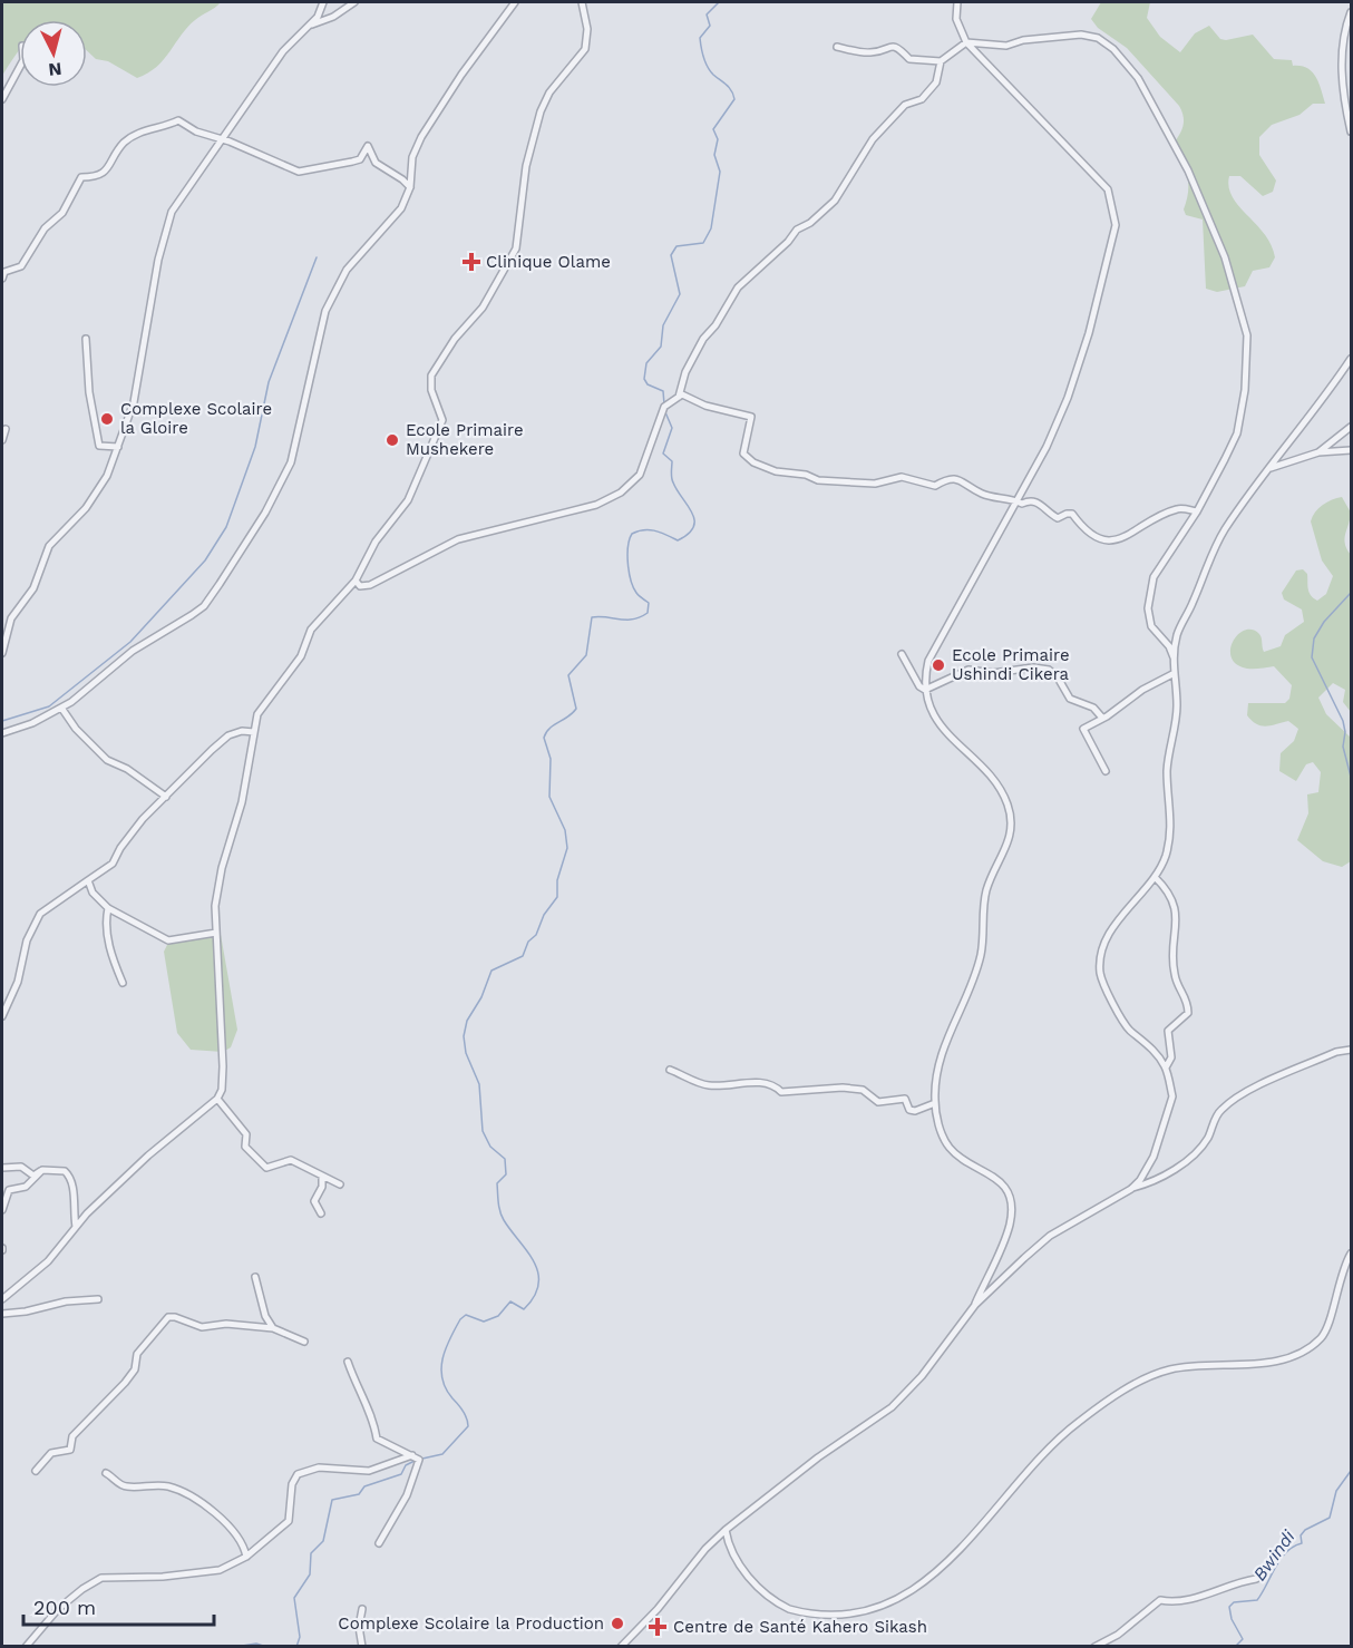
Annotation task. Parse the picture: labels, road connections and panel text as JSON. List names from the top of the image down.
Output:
{
  "water": ["Bwindi"],
  "places": {
    "health": ["Clinique Olame", "Centre de Santé Kahero Sikash"],
    "other": [
      "Complexe Scolaire la Gloire",
      "Ecole Primaire Mushekere",
      "Ecole Primaire Ushindi Cikera",
      "Complexe Scolaire la Production"
    ]
  },
  "scale_bar": "200 m",
  "north": "bottom"
}
